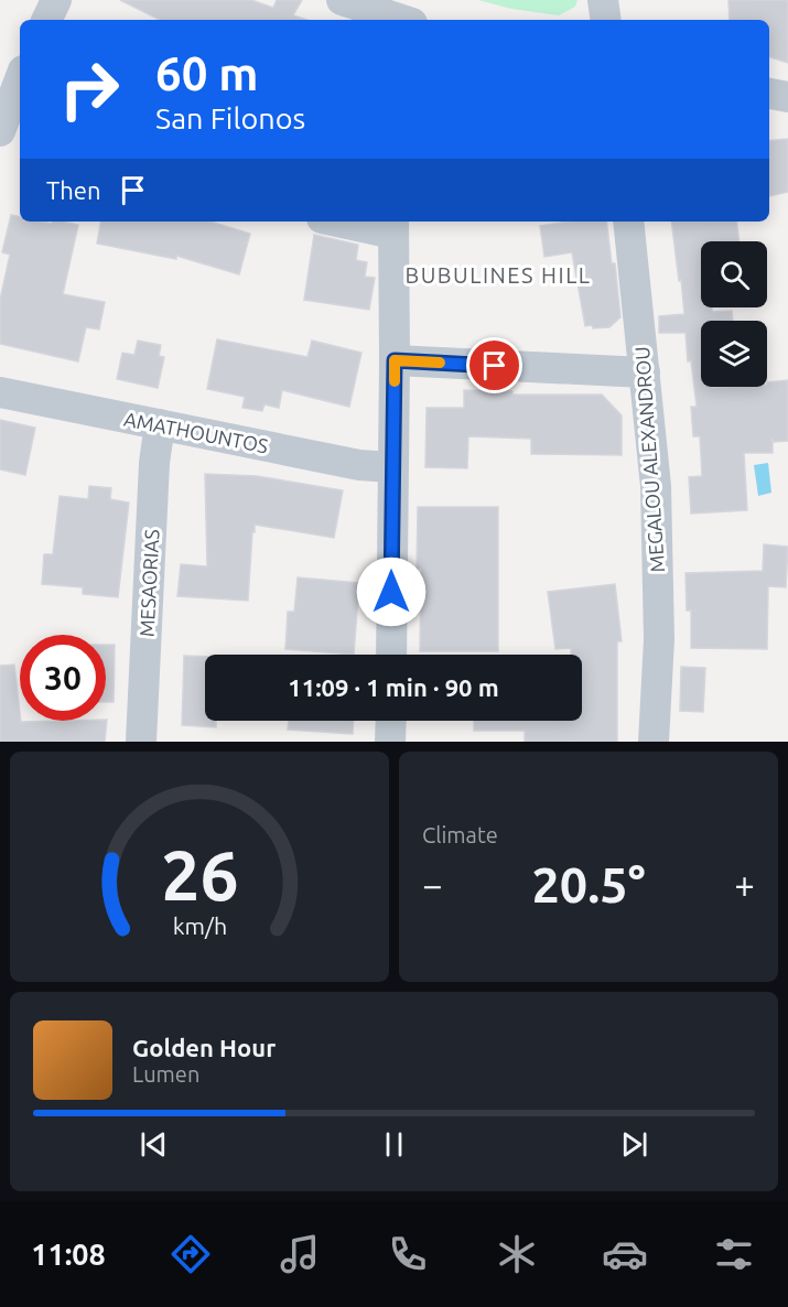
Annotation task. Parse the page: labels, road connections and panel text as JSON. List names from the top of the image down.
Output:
{
  "streets": {
    "street": ["AMATHOUNTOS", "MEGALOU ALEXANDROU", "MESAORIAS"]
  },
  "crossings": [
    ["AMATHOUNTOS", "MESAORIAS"]
  ],
  "districts": ["BUBULINES HILL"],
  "page": {
    "turn": ["60 m", "San Filonos"],
    "then": "Then",
    "limit": "30",
    "trip": "11:09 · 1 min · 90 m",
    "tile": "Climate",
    "heat": ["−", "20.5°", "+"],
    "song": ["Golden Hour", "Lumen"],
    "tabs": "11:08",
    "gauge": ["26", "km/h"]
  }
}
